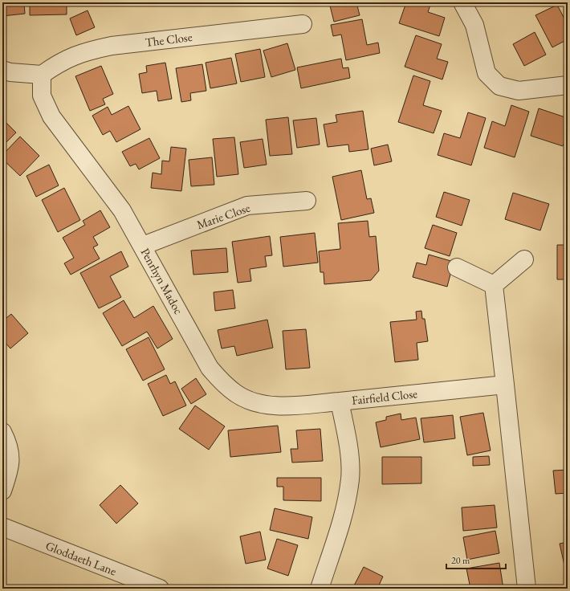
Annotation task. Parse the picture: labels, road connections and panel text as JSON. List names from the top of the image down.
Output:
{
  "streets": {
    "street": [
      "The Close",
      "Marie Close",
      "Penrhyn Madoc",
      "Fairfield Close",
      "Gloddaeth Lane"
    ]
  },
  "crossings": [
    ["The Close", "Penrhyn Madoc"],
    ["Marie Close", "Penrhyn Madoc"],
    ["Penrhyn Madoc", "Fairfield Close"]
  ],
  "scale_bar": "20 m"
}
